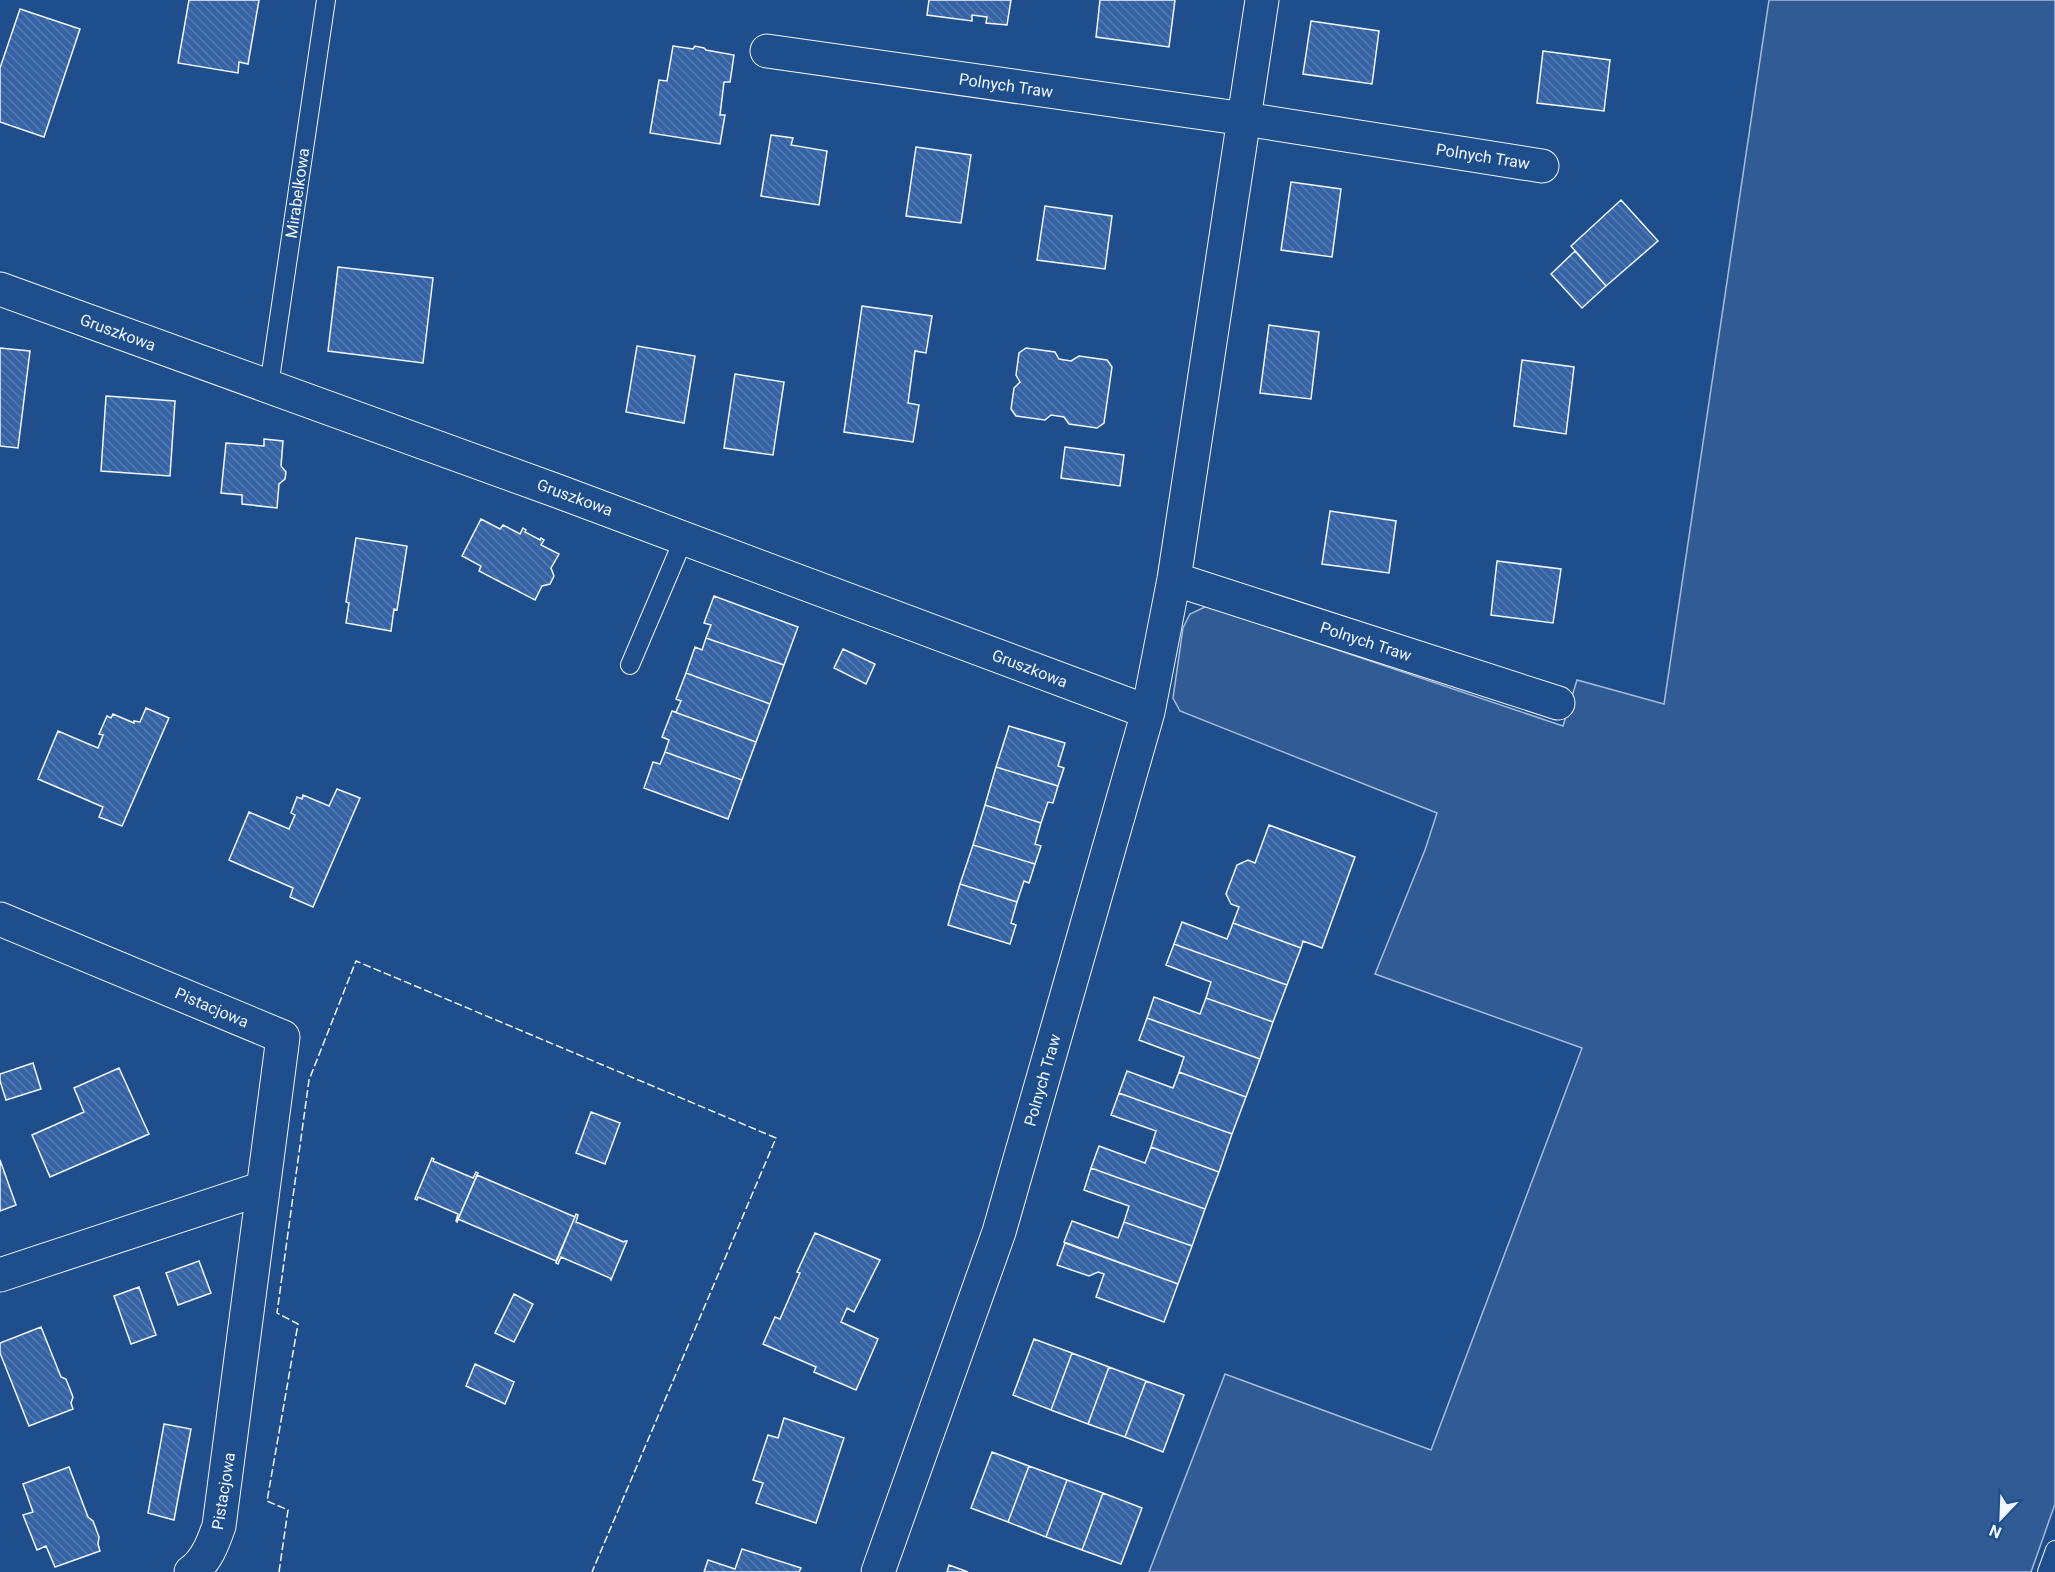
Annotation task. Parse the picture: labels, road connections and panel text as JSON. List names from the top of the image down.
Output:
{
  "streets": {
    "street": ["Polnych Traw", "Gruszkowa", "Pistacjowa"],
    "lane": ["Mirabelkowa"]
  },
  "crossings": [
    ["Polnych Traw", "Gruszkowa"],
    ["Mirabelkowa", "Gruszkowa"]
  ],
  "north": "bottom left"
}
